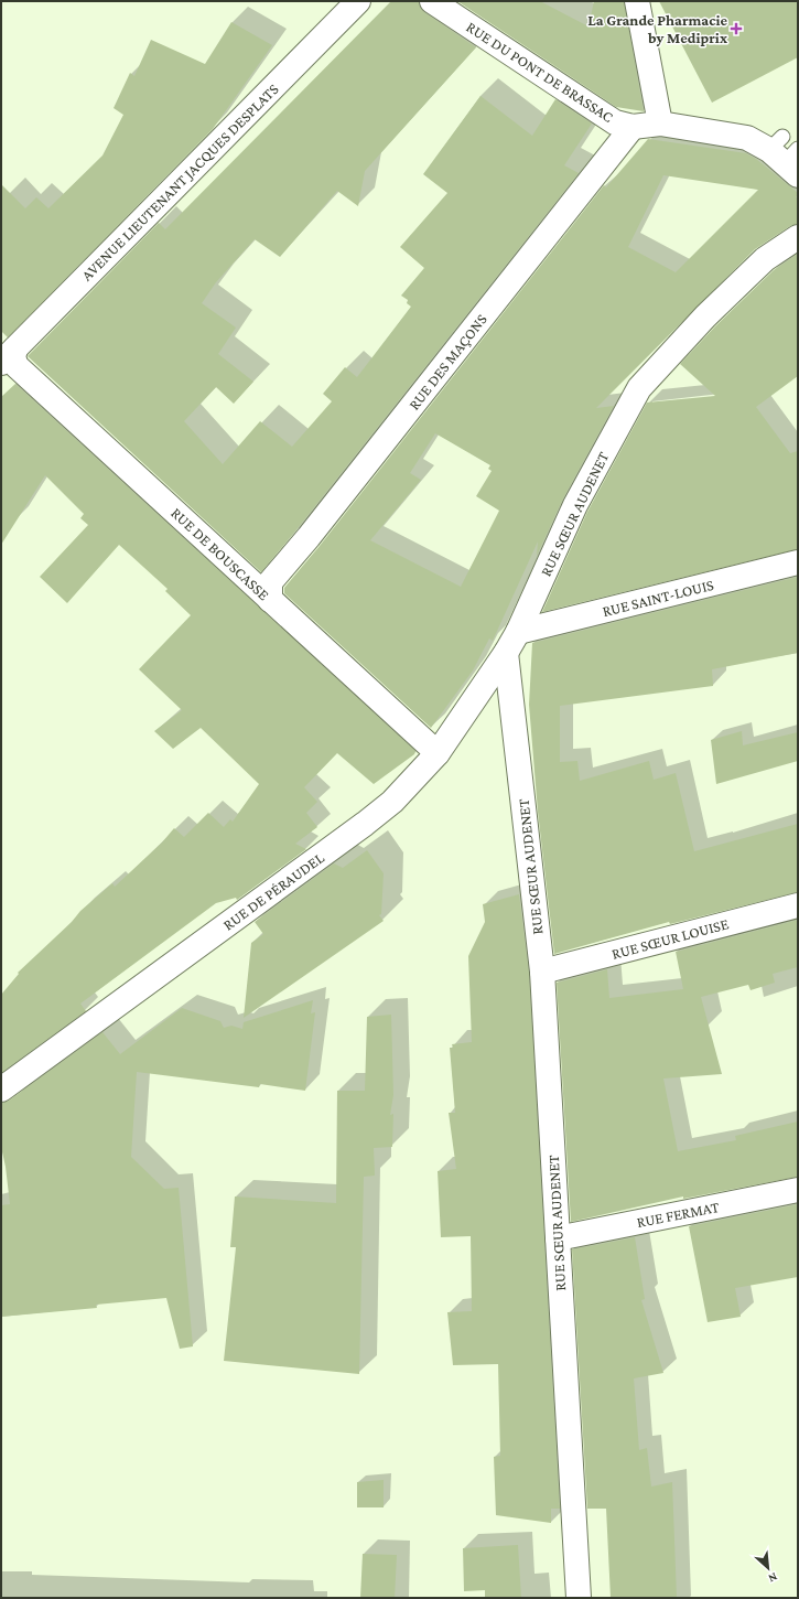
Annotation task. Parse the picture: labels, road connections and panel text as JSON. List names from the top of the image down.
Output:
{
  "streets": {
    "street": [
      "RUE DU PONT DE BRASSAC",
      "AVENUE LIEUTENANT JACQUES DESPLATS",
      "RUE DES MAÇONS",
      "RUE SŒUR AUDENET",
      "RUE DE BOUSCASSE",
      "RUE SAINT-LOUIS",
      "RUE DE PÉRAUDEL",
      "RUE SŒUR LOUISE",
      "RUE FERMAT"
    ]
  },
  "crossings": [
    ["RUE DU PONT DE BRASSAC", "RUE DES MAÇONS"],
    ["AVENUE LIEUTENANT JACQUES DESPLATS", "RUE DE BOUSCASSE"],
    ["RUE DES MAÇONS", "RUE DE BOUSCASSE"],
    ["RUE SŒUR AUDENET", "RUE SAINT-LOUIS"],
    ["RUE SŒUR AUDENET", "RUE DE PÉRAUDEL"],
    ["RUE SŒUR AUDENET", "RUE SŒUR LOUISE"],
    ["RUE SŒUR AUDENET", "RUE FERMAT"],
    ["RUE DE BOUSCASSE", "RUE DE PÉRAUDEL"]
  ],
  "places": {
    "health": ["La Grande Pharmacie by Mediprix"]
  },
  "north": "bottom right"
}
